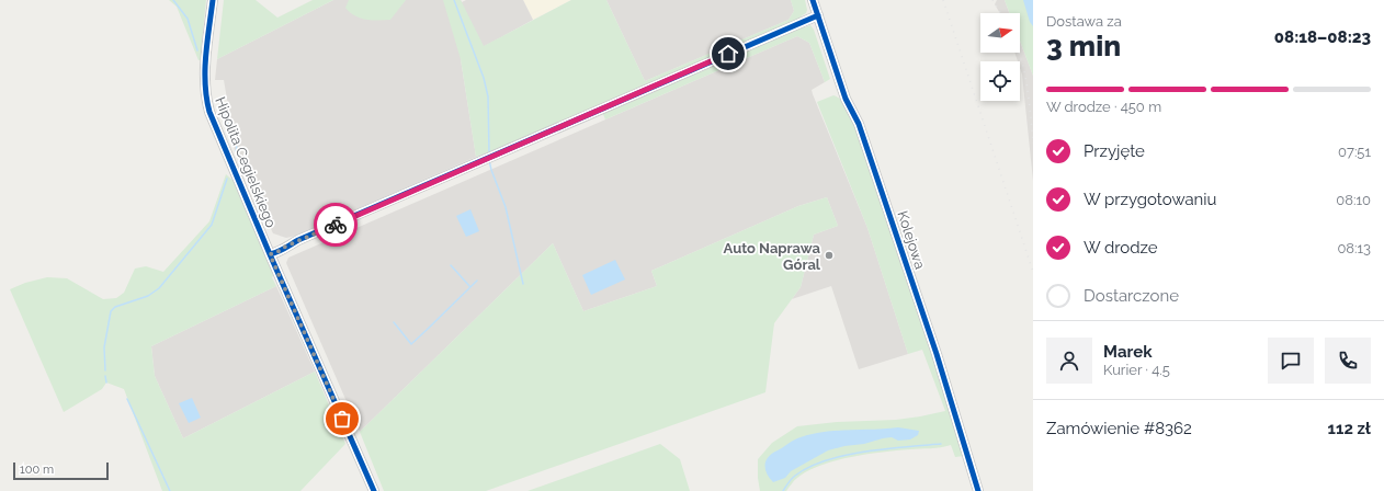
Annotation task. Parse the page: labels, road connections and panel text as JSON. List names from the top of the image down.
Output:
{
  "streets": {
    "street": ["Hipolita Cegielskiego", "Kolejowa"]
  },
  "places": ["Auto Naprawa Góral"],
  "scale_bar": "100 m",
  "north": "right",
  "page": {
    "heading": ["3 min", "Dostawa za", "08:18–08:23"],
    "panel": [
      "Marek",
      "Kurier · 4.5",
      "Zamówienie #8362",
      "112 zł"
    ],
    "bar": "W drodze · 450 m",
    "list": [
      ["Przyjęte", "07:51"],
      ["W przygotowaniu", "08:10"],
      ["W drodze", "08:13"],
      "Dostarczone"
    ],
    "scale": "100 m"
  }
}
